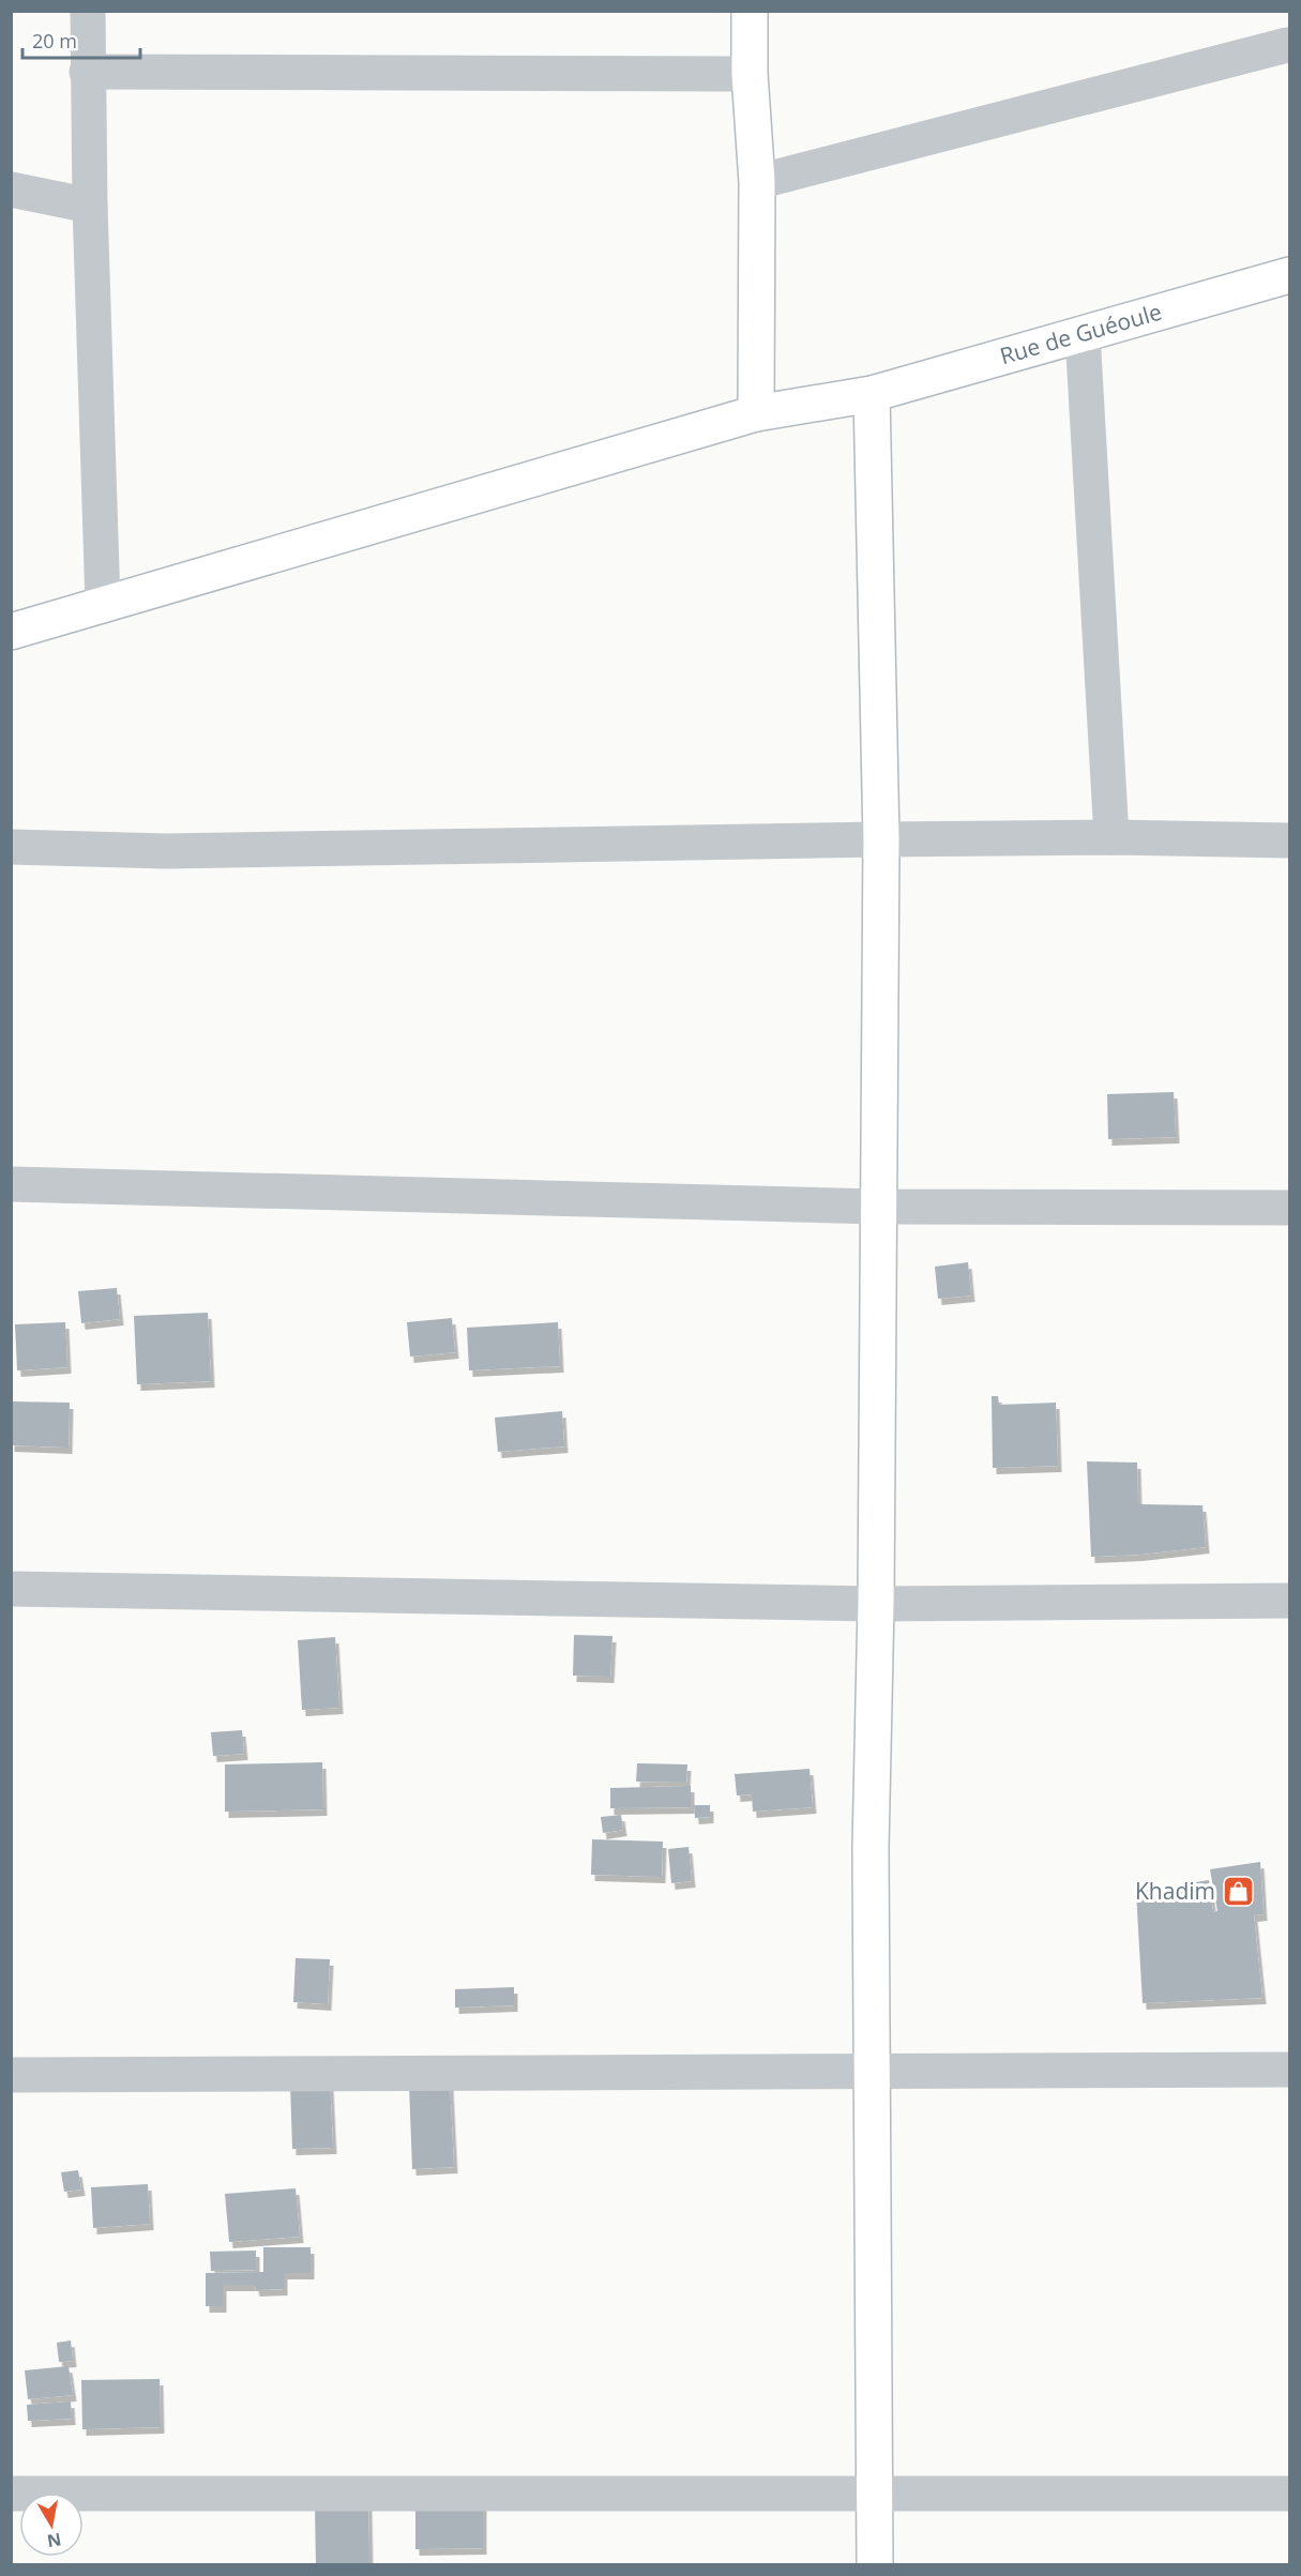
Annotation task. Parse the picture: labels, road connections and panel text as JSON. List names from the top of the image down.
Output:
{
  "streets": {
    "main road": ["Rue de Guéoule"]
  },
  "places": {
    "shop": ["Khadim"]
  },
  "scale_bar": "20 m",
  "north": "bottom"
}
